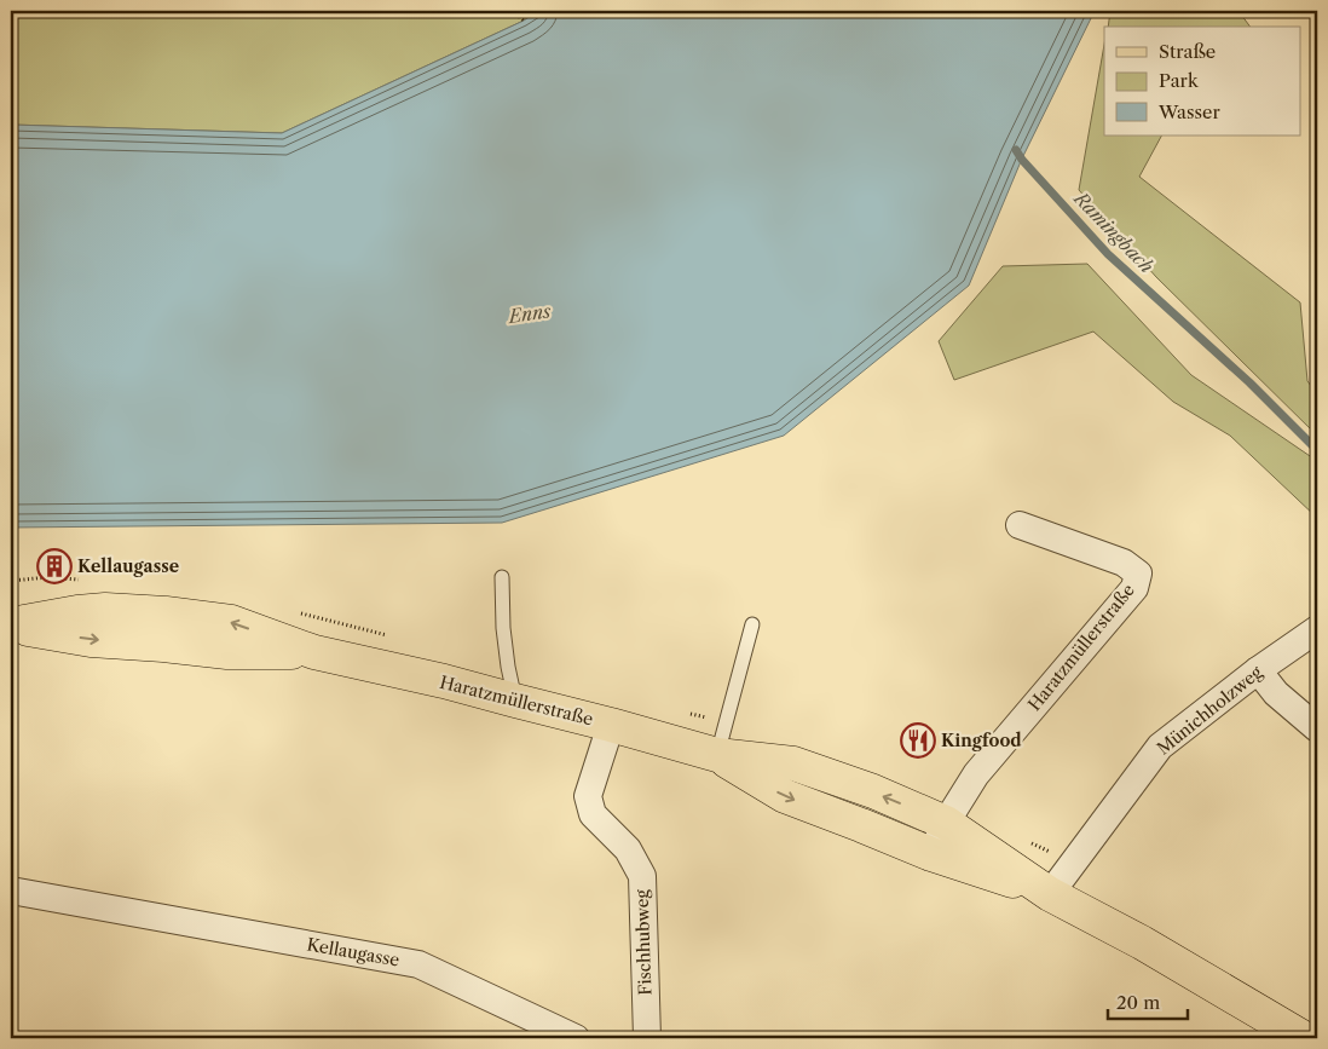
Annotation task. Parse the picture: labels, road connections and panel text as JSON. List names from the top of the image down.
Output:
{
  "streets": {
    "main road": ["Haratzmüllerstraße"],
    "street": ["Münichholzweg", "Fischhubweg", "Kellaugasse"]
  },
  "crossings": [
    ["Haratzmüllerstraße", "Münichholzweg"],
    ["Haratzmüllerstraße", "Fischhubweg"]
  ],
  "water": ["Ramingbach", "Enns"],
  "places": {
    "building": ["Kellaugasse"],
    "restaurant": ["Kingfood"]
  },
  "legend": ["Straße", "Park", "Wasser"],
  "scale_bar": "20 m"
}
